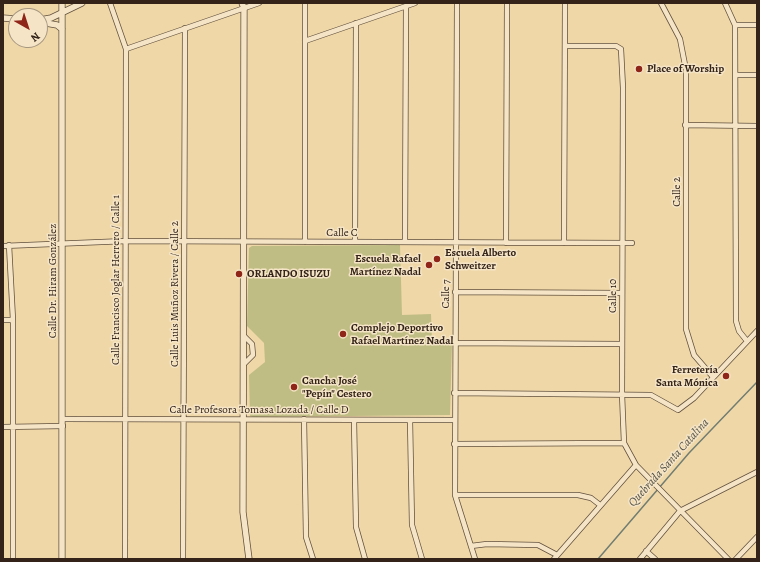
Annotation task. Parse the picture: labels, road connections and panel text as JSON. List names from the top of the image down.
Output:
{
  "streets": {
    "street": [
      "Calle 2",
      "Calle C",
      "Calle Francisco Joglar Herrero / Calle 1",
      "Calle Dr. Hiram González",
      "Calle Luis Muñoz Rivera / Calle 2",
      "Calle 7",
      "Calle 10",
      "Calle Profesora Tomasa Lozada / Calle D"
    ]
  },
  "crossings": [
    ["Calle C", "Calle Francisco Joglar Herrero / Calle 1"],
    ["Calle C", "Calle Dr. Hiram González"],
    ["Calle C", "Calle Luis Muñoz Rivera / Calle 2"],
    ["Calle C", "Calle 7"],
    ["Calle C", "Calle 10"],
    ["Calle Francisco Joglar Herrero / Calle 1", "Calle Profesora Tomasa Lozada / Calle D"],
    ["Calle Dr. Hiram González", "Calle Profesora Tomasa Lozada / Calle D"],
    ["Calle Luis Muñoz Rivera / Calle 2", "Calle Profesora Tomasa Lozada / Calle D"],
    ["Calle 7", "Calle Profesora Tomasa Lozada / Calle D"]
  ],
  "water": ["Quebrada Santa Catalina"],
  "places": [
    "Place of Worship",
    "Escuela Alberto Schweitzer",
    "Escuela Rafael Martínez Nadal",
    "ORLANDO ISUZU",
    "Complejo Deportivo Rafael Martínez Nadal",
    "Ferretería Santa Mónica",
    "Cancha José \"Pepín\" Cestero"
  ],
  "north": "bottom right"
}
